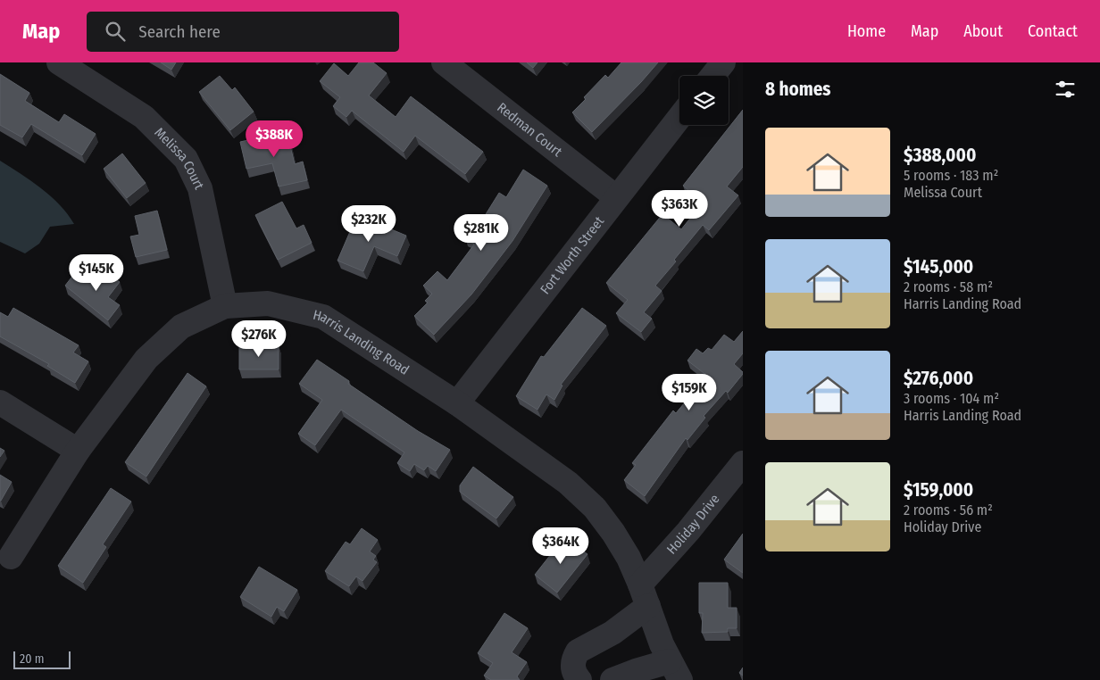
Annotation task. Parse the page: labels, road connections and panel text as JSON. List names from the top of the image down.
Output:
{
  "streets": {
    "street": [
      "Redman Court",
      "Melissa Court",
      "Fort Worth Street",
      "Harris Landing Road",
      "Holiday Drive"
    ]
  },
  "crossings": [
    ["Redman Court", "Fort Worth Street"],
    ["Melissa Court", "Harris Landing Road"],
    ["Fort Worth Street", "Harris Landing Road"],
    ["Harris Landing Road", "Holiday Drive"]
  ],
  "scale_bar": "20 m",
  "page": {
    "header": "Map",
    "search": "Search here",
    "nav": [
      "Home",
      "Map",
      "About",
      "Contact"
    ],
    "heading": "8 homes",
    "list": [
      {
        "name": "$388,000",
        "note": "5 rooms · 183 m² · Melissa Court"
      },
      {
        "name": "$145,000",
        "note": "2 rooms · 58 m² · Harris Landing Road"
      },
      {
        "name": "$276,000",
        "note": "3 rooms · 104 m² · Harris Landing Road"
      },
      {
        "name": "$159,000",
        "note": "2 rooms · 56 m² · Holiday Drive"
      }
    ],
    "price": [
      "$388K",
      "$363K",
      "$232K",
      "$281K",
      "$145K",
      "$276K",
      "$159K",
      "$364K"
    ],
    "scale": "20 m"
  }
}
